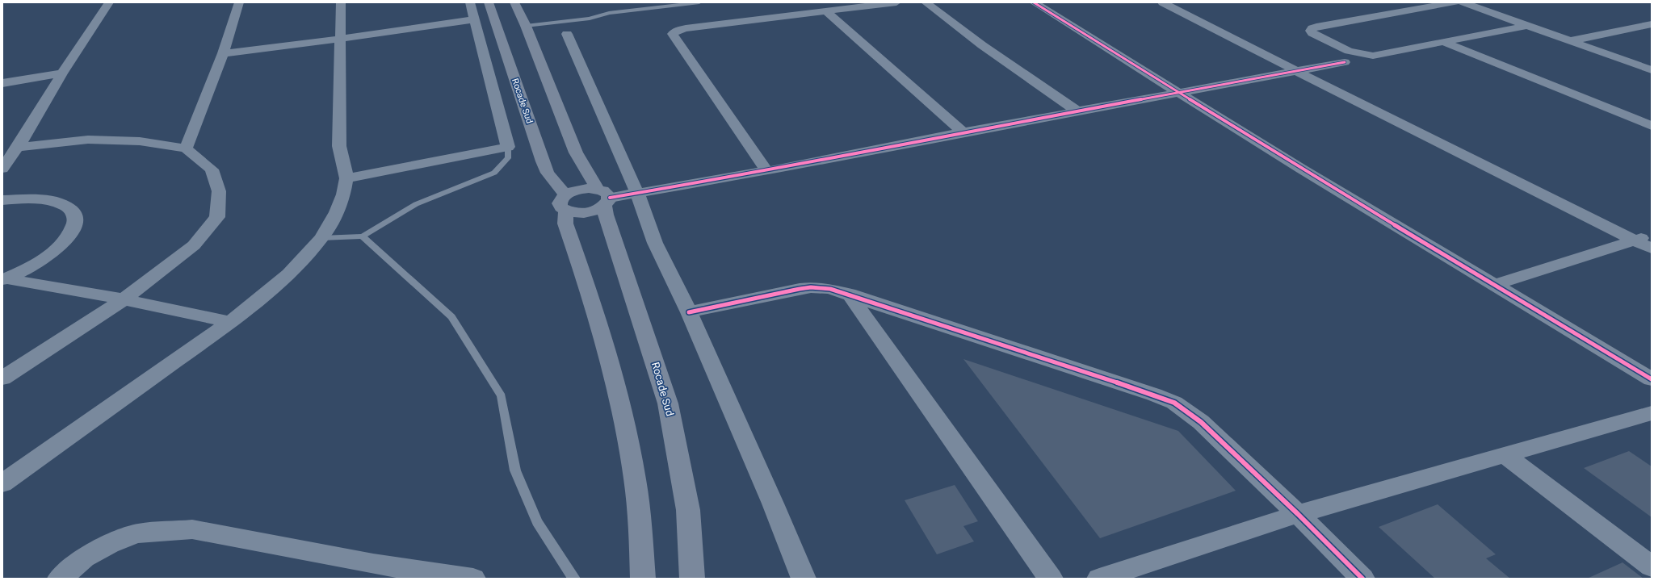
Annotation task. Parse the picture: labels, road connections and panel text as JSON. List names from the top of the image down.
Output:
{
  "streets": {
    "highway": ["Rocade Sud"]
  }
}
